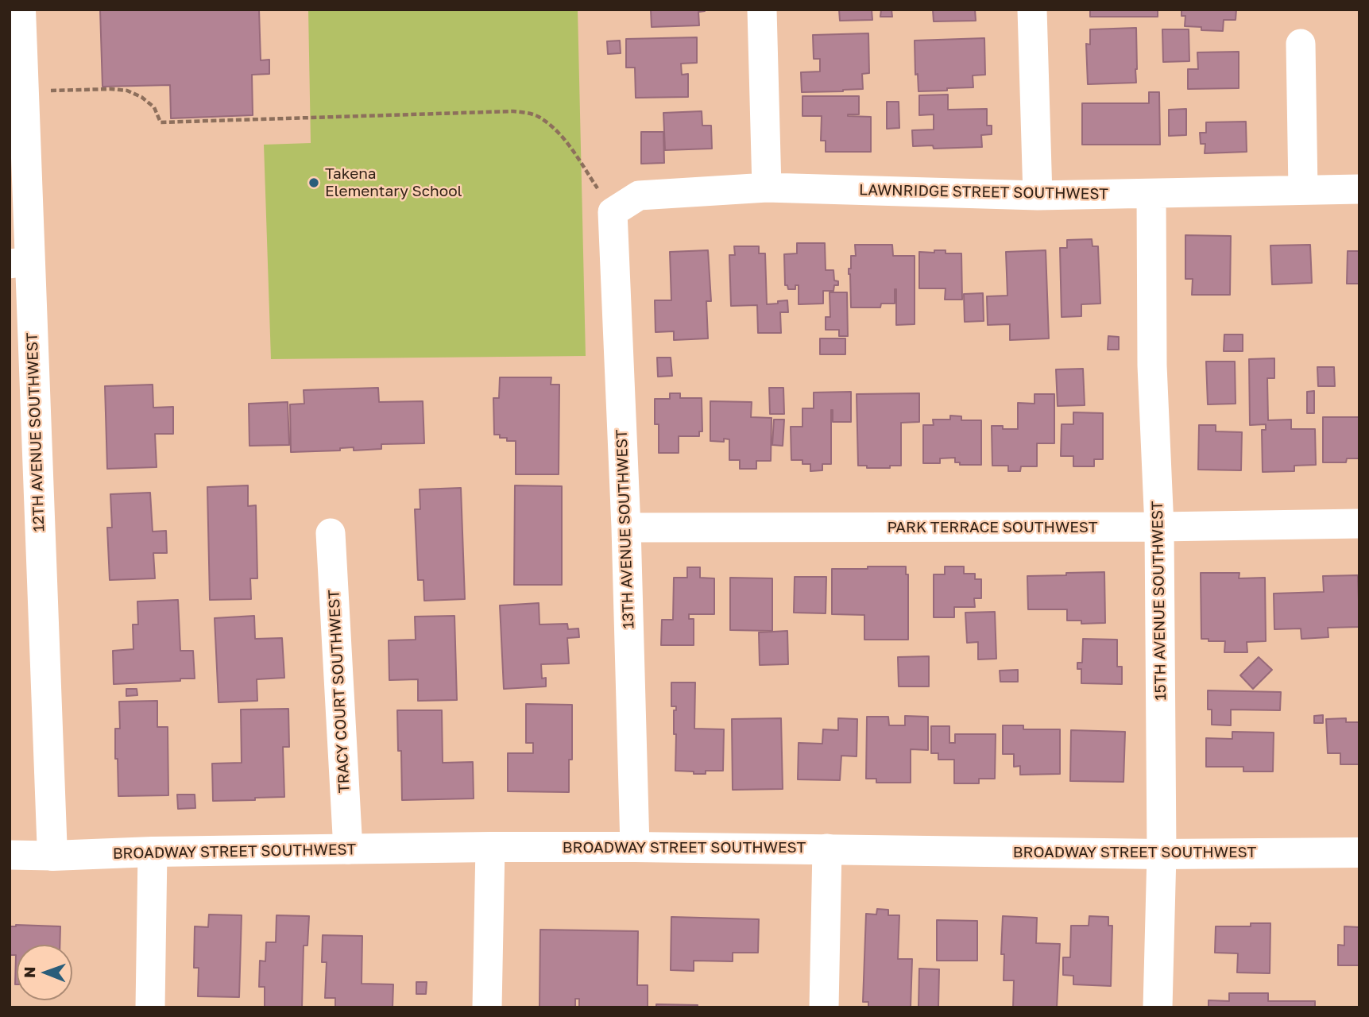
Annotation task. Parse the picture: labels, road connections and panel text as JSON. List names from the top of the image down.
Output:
{
  "streets": {
    "street": [
      "LAWNRIDGE STREET SOUTHWEST",
      "12TH AVENUE SOUTHWEST",
      "PARK TERRACE SOUTHWEST",
      "13TH AVENUE SOUTHWEST",
      "15TH AVENUE SOUTHWEST",
      "TRACY COURT SOUTHWEST",
      "BROADWAY STREET SOUTHWEST"
    ]
  },
  "crossings": [
    ["LAWNRIDGE STREET SOUTHWEST", "13TH AVENUE SOUTHWEST"],
    ["LAWNRIDGE STREET SOUTHWEST", "15TH AVENUE SOUTHWEST"],
    ["12TH AVENUE SOUTHWEST", "BROADWAY STREET SOUTHWEST"],
    ["PARK TERRACE SOUTHWEST", "13TH AVENUE SOUTHWEST"],
    ["PARK TERRACE SOUTHWEST", "15TH AVENUE SOUTHWEST"],
    ["13TH AVENUE SOUTHWEST", "BROADWAY STREET SOUTHWEST"],
    ["15TH AVENUE SOUTHWEST", "BROADWAY STREET SOUTHWEST"],
    ["TRACY COURT SOUTHWEST", "BROADWAY STREET SOUTHWEST"]
  ],
  "places": ["Takena Elementary School"],
  "north": "left"
}
